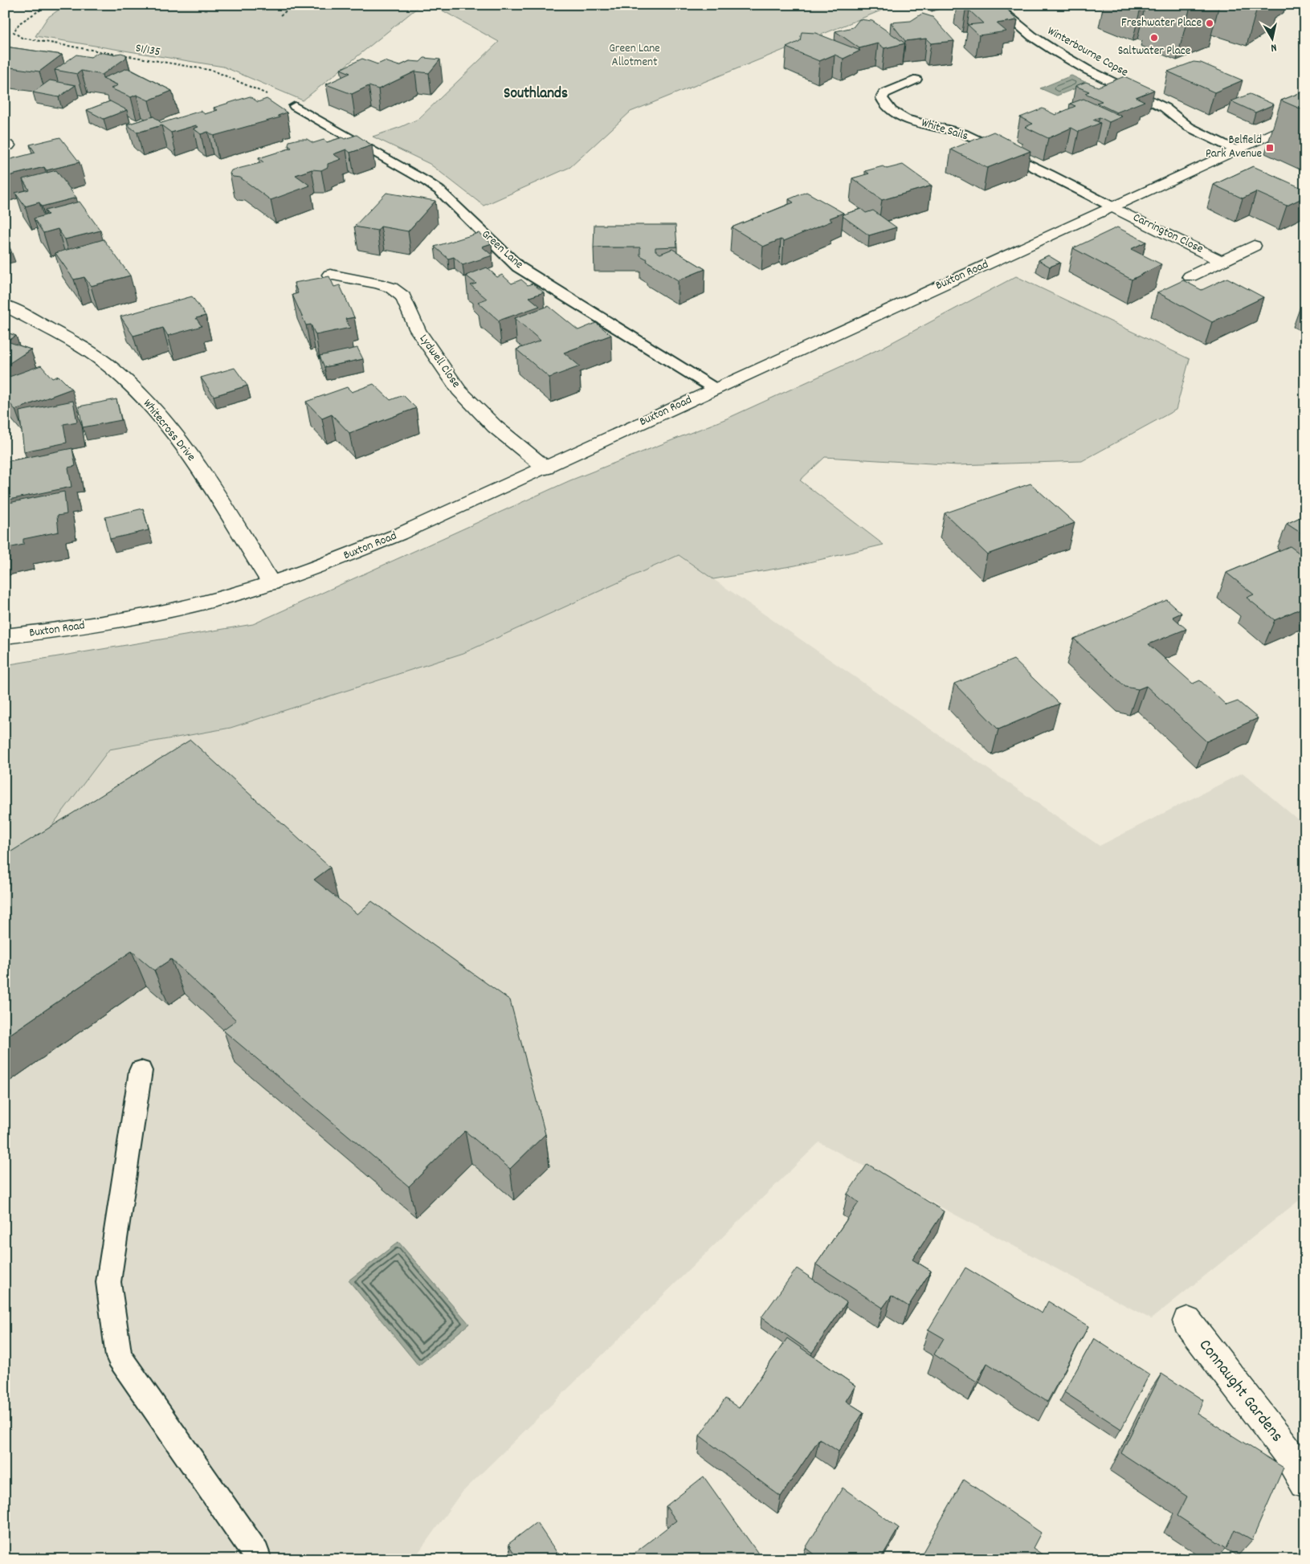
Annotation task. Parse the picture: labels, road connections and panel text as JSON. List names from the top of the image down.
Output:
{
  "streets": {
    "main road": [
      "Carrington Close",
      "Buxton Road",
      "Lydwell Close",
      "Whitecross Drive",
      "Connaught Gardens"
    ],
    "lane": ["Winterbourne Copse", "White Sails", "Green Lane"],
    "path": ["S1/135"]
  },
  "crossings": [
    ["S1/135", "Green Lane"],
    ["Winterbourne Copse", "Buxton Road"],
    ["White Sails", "Carrington Close"],
    ["White Sails", "Buxton Road"],
    ["Carrington Close", "Buxton Road"],
    ["Green Lane", "Buxton Road"],
    ["Buxton Road", "Lydwell Close"],
    ["Buxton Road", "Whitecross Drive"]
  ],
  "districts": ["Southlands"],
  "parks": ["Green Lane Allotment"],
  "places": {
    "other": ["Freshwater Place", "Saltwater Place"],
    "transit": ["Belfield Park Avenue"]
  },
  "north": "bottom"
}
